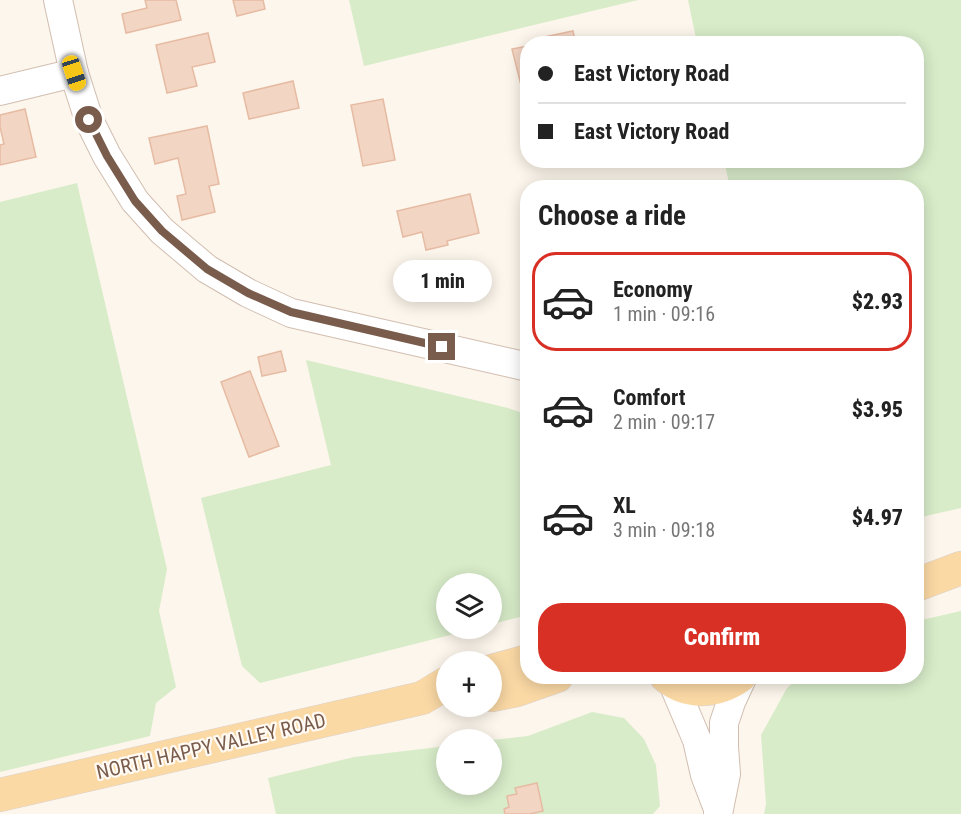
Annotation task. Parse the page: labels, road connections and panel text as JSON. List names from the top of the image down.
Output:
{
  "streets": {
    "main road": ["NORTH HAPPY VALLEY ROAD"]
  },
  "page": {
    "banner": ["East Victory Road", "East Victory Road"],
    "heading": "Choose a ride",
    "list": [
      {
        "name": "Economy",
        "note": "1 min · 09:16",
        "value": "$2.93"
      },
      {
        "name": "Comfort",
        "note": "2 min · 09:17",
        "value": "$3.95"
      },
      {
        "name": "XL",
        "note": "3 min · 09:18",
        "value": "$4.97"
      }
    ],
    "bubble": "1 min",
    "map_buttons": ["+", "−"],
    "buttons": "Confirm"
  }
}
